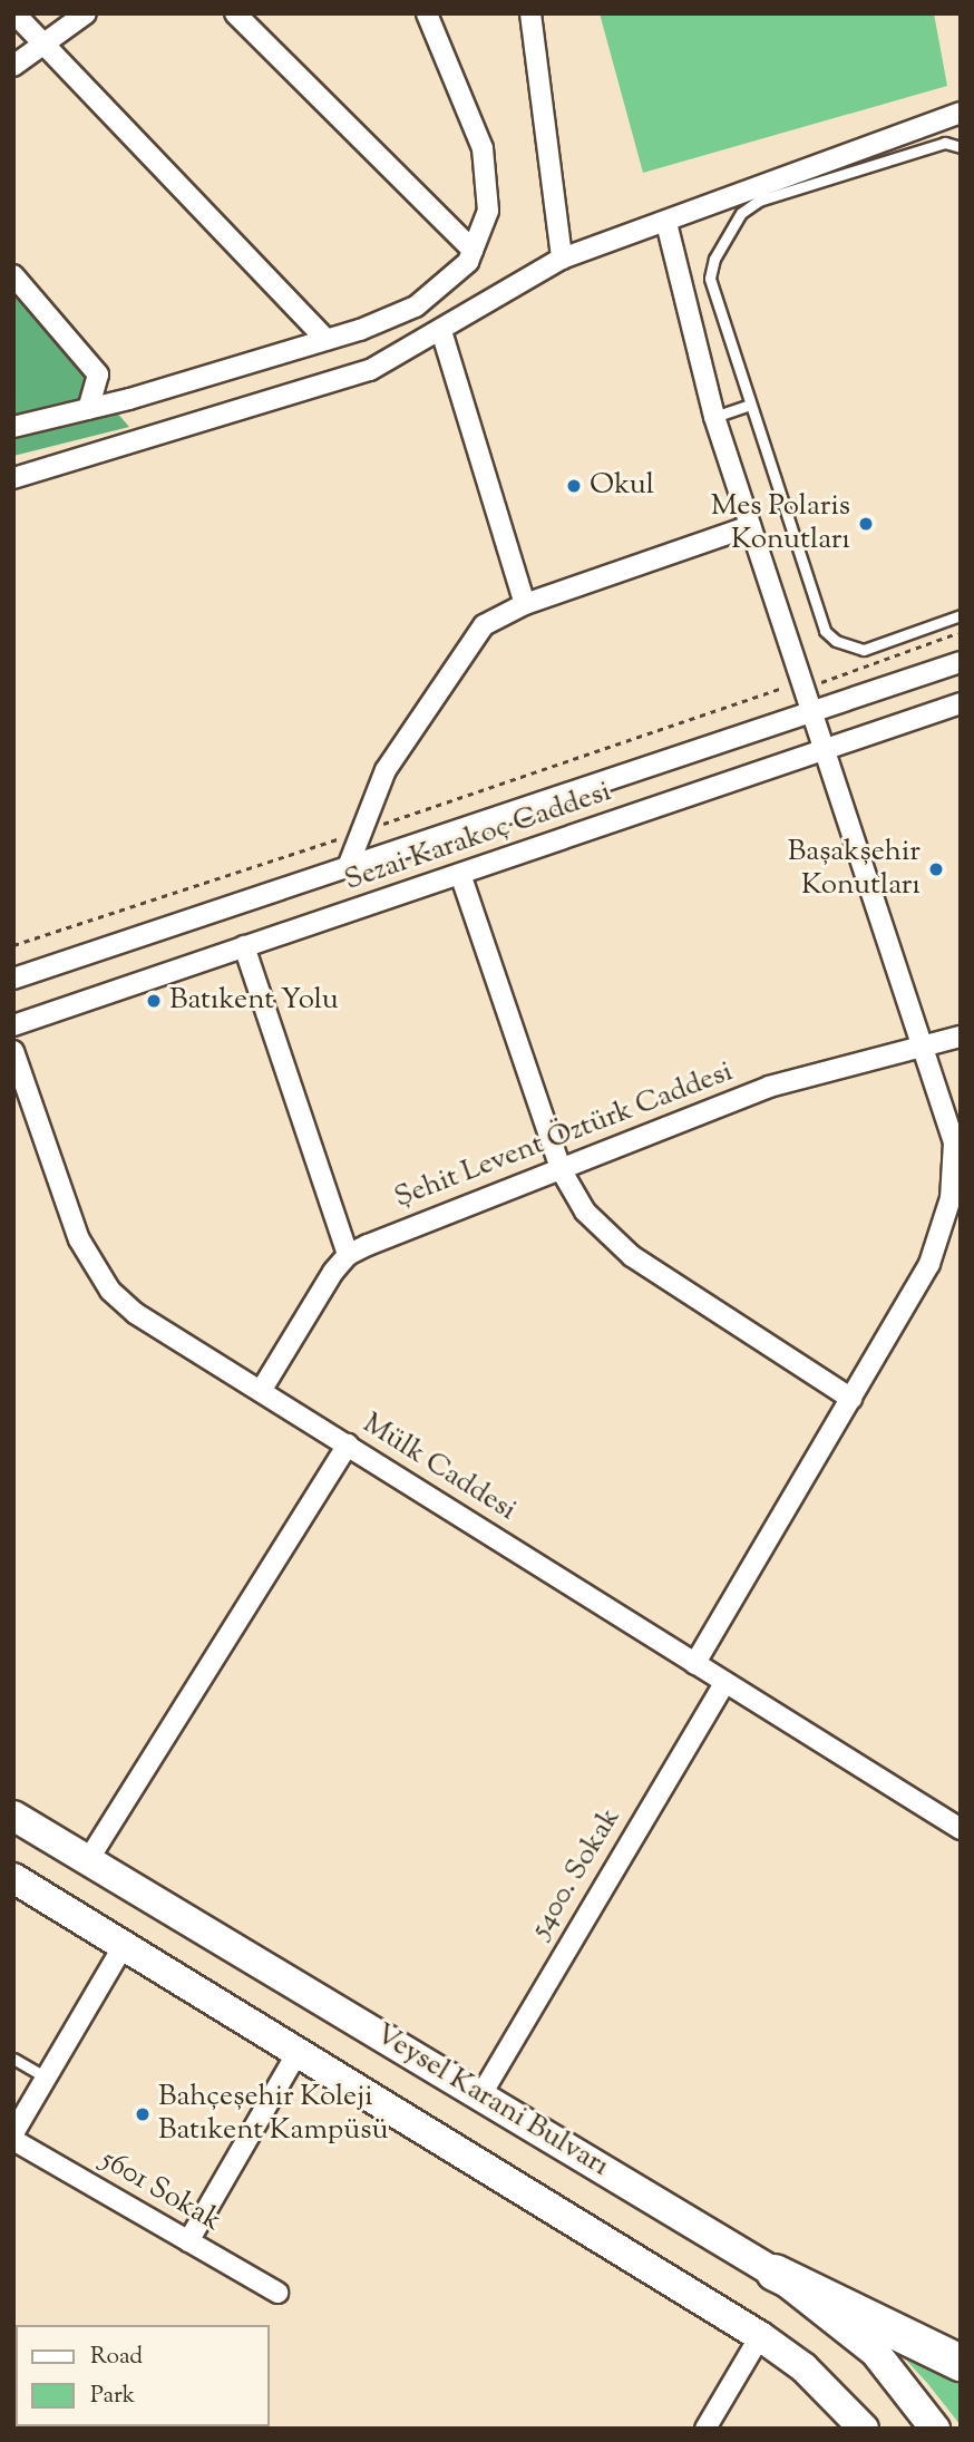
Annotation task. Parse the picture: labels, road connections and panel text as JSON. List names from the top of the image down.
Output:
{
  "streets": {
    "main road": ["Veysel Karani Bulvarı"],
    "street": [
      "Sezai Karakoç Caddesi",
      "Şehit Levent Öztürk Caddesi",
      "Mülk Caddesi",
      "5400. Sokak",
      "5601 Sokak"
    ]
  },
  "crossings": [
    ["Mülk Caddesi", "5400. Sokak"],
    ["5400. Sokak", "Veysel Karani Bulvarı"]
  ],
  "places": [
    "Okul",
    "Mes Polaris Konutları",
    "Başakşehir Konutları",
    "Batıkent Yolu",
    "Bahçeşehir Koleji Batıkent Kampüsü"
  ],
  "legend": ["Road", "Park"]
}
